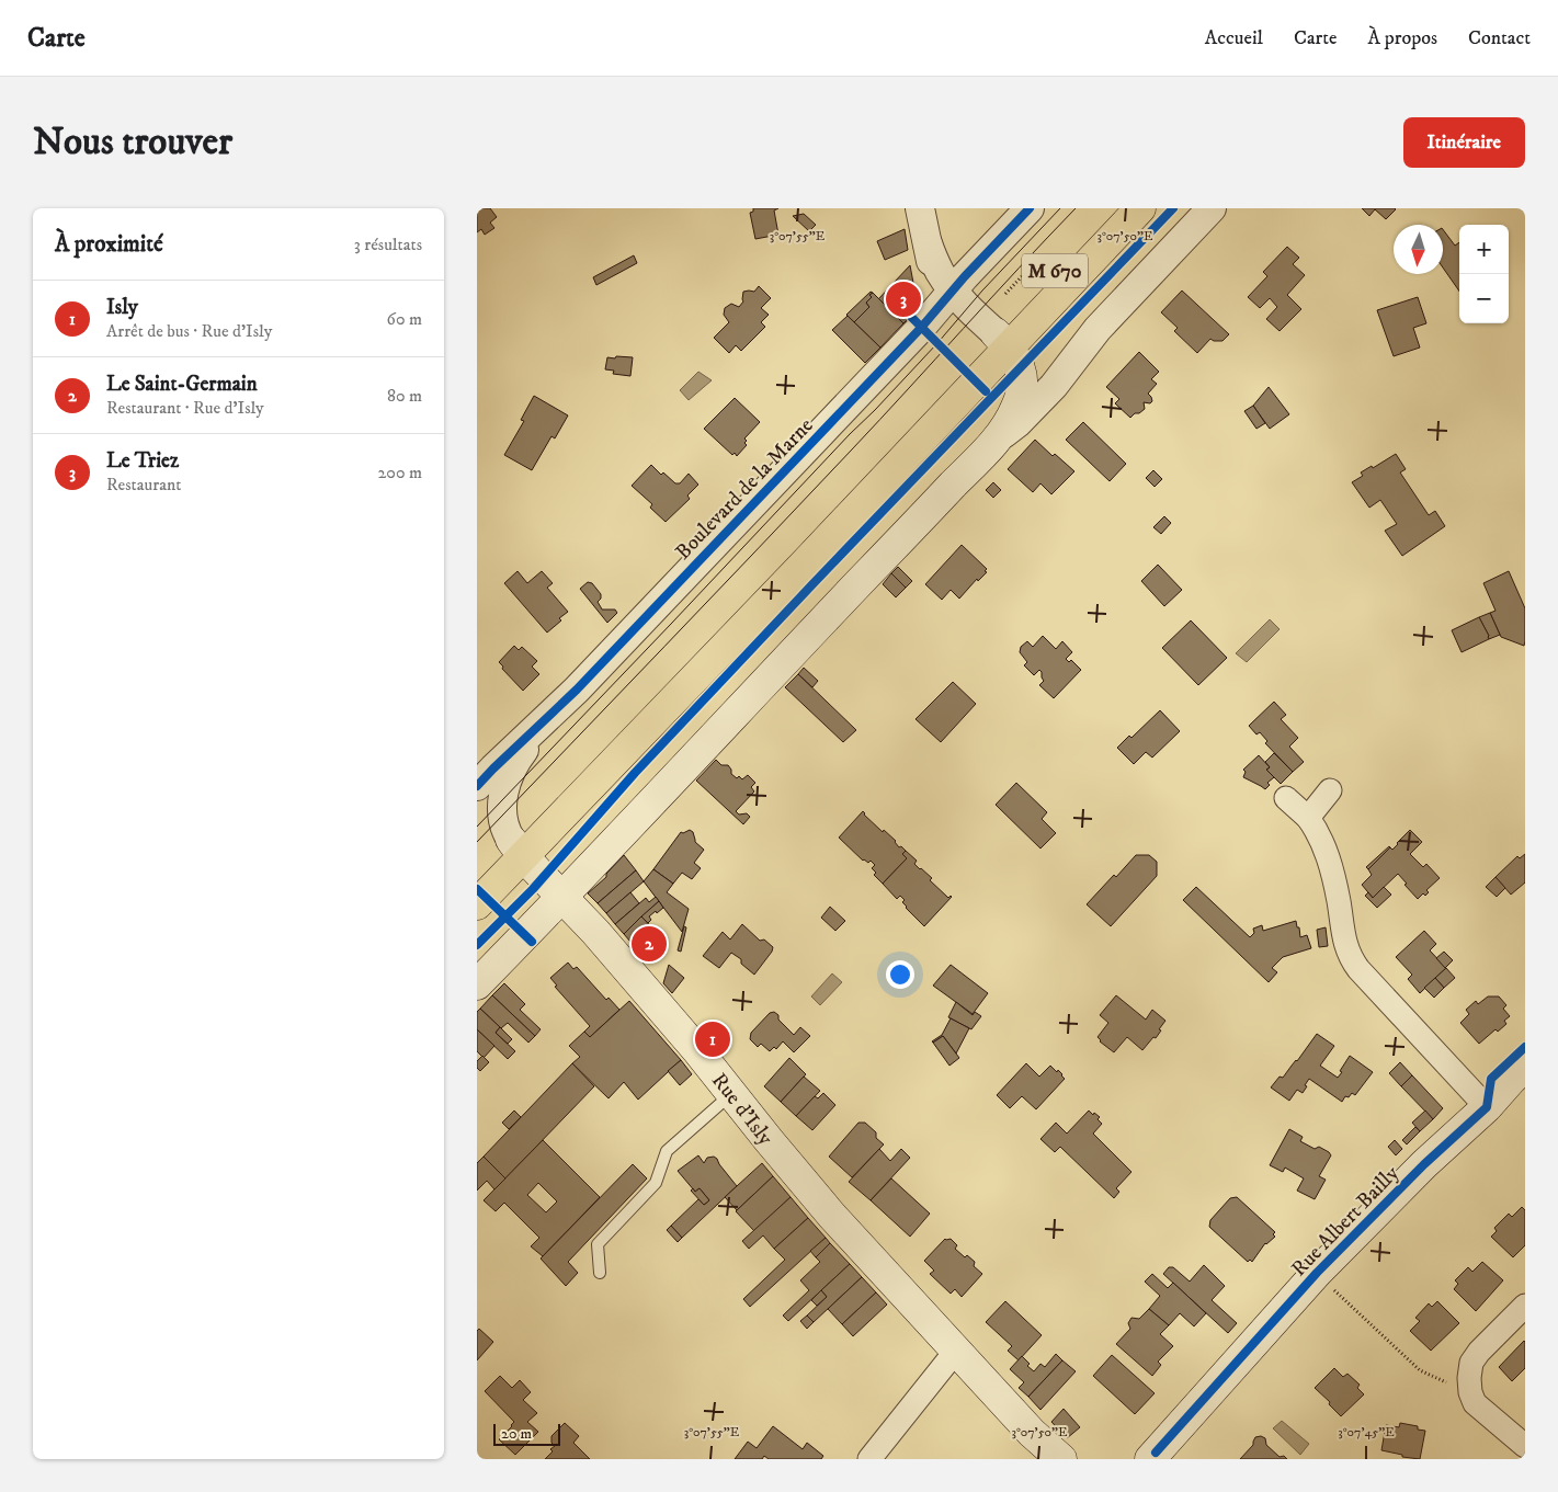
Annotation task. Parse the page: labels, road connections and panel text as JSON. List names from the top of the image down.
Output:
{
  "streets": {
    "main road": ["M 670", "Rue d'Isly", "Rue Albert Bailly"],
    "street": ["Boulevard de la Marne"]
  },
  "crossings": [
    ["M 670", "Rue d'Isly"],
    ["Boulevard de la Marne", "Rue d'Isly"]
  ],
  "scale_bar": "20 m",
  "north": "bottom",
  "page": {
    "header": "Carte",
    "nav": [
      "Accueil",
      "Carte",
      "À propos",
      "Contact"
    ],
    "buttons": "Itinéraire",
    "title": "Nous trouver",
    "heading": ["À proximité", "3 résultats"],
    "map_buttons": ["+", "−"],
    "list": [
      {
        "mark": "1",
        "name": "Isly",
        "note": "Arrêt de bus · Rue d'Isly",
        "value": "60 m"
      },
      {
        "mark": "2",
        "name": "Le Saint-Germain",
        "note": "Restaurant · Rue d'Isly",
        "value": "80 m"
      },
      {
        "mark": "3",
        "name": "Le Triez",
        "note": "Restaurant",
        "value": "200 m"
      }
    ],
    "pins": ["3", "2", "1"],
    "scale": "20 m"
  },
  "coordinates": ["3°07'55\"E", "3°07'50\"E", "3°07'45\"E"]
}
